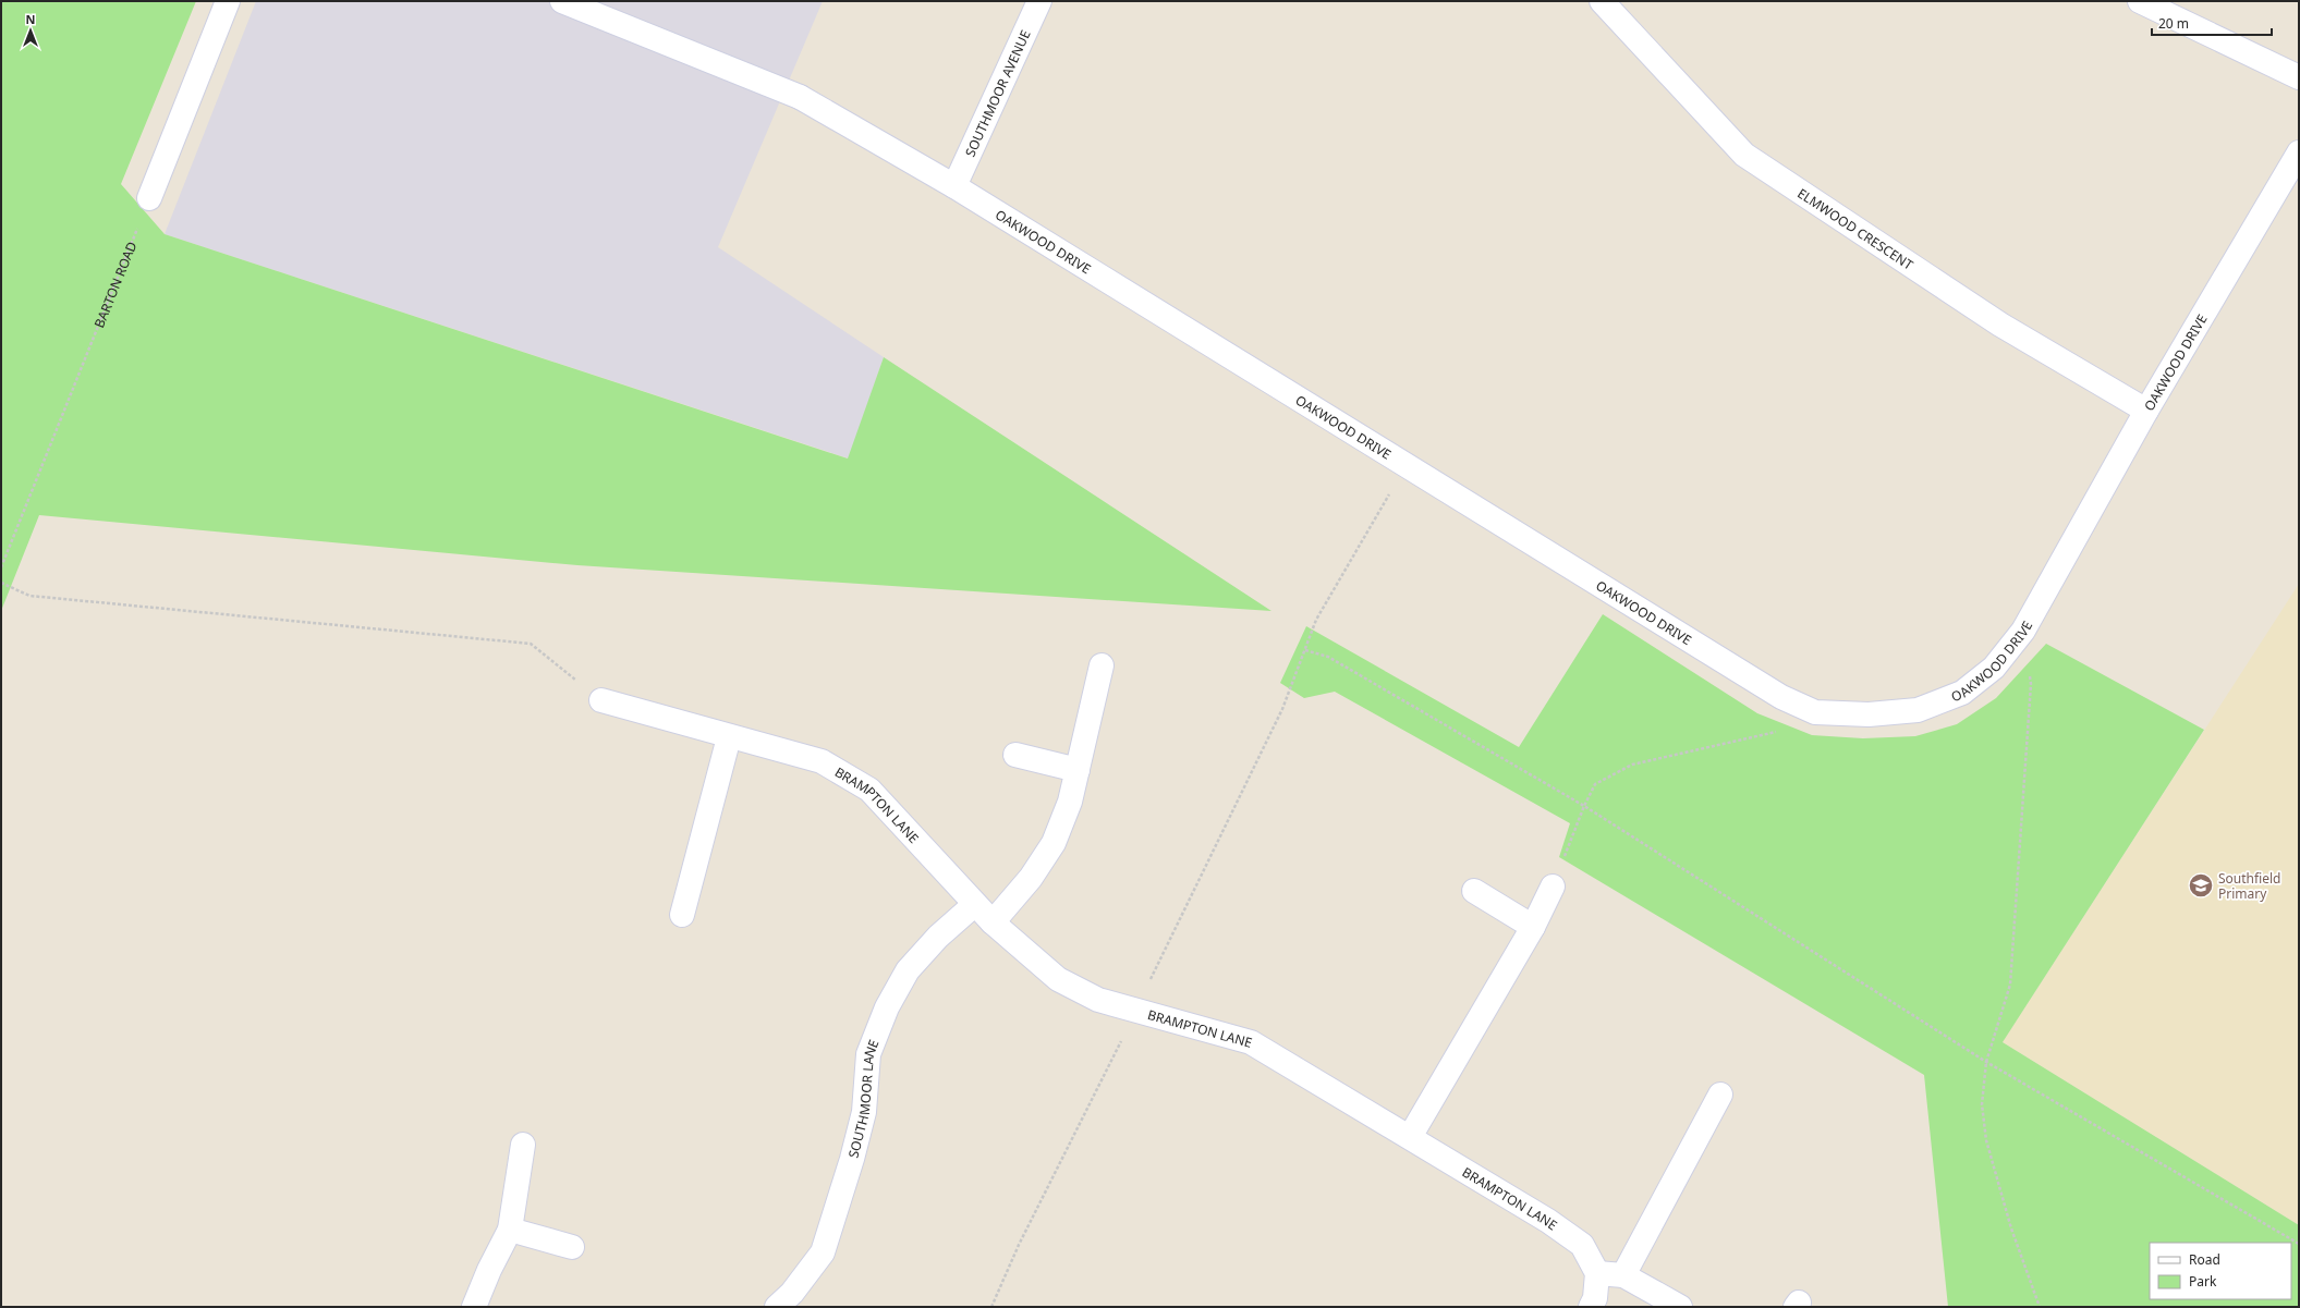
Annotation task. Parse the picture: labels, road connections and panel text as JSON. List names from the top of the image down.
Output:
{
  "streets": {
    "street": [
      "SOUTHMOOR AVENUE",
      "ELMWOOD CRESCENT",
      "OAKWOOD DRIVE",
      "BRAMPTON LANE",
      "SOUTHMOOR LANE"
    ],
    "path": ["BARTON ROAD"]
  },
  "crossings": [
    ["SOUTHMOOR AVENUE", "OAKWOOD DRIVE"],
    ["ELMWOOD CRESCENT", "OAKWOOD DRIVE"],
    ["BRAMPTON LANE", "SOUTHMOOR LANE"]
  ],
  "places": {
    "school or university": ["Southfield Primary"]
  },
  "legend": ["Road", "Park"],
  "scale_bar": "20 m",
  "north": "top"
}
